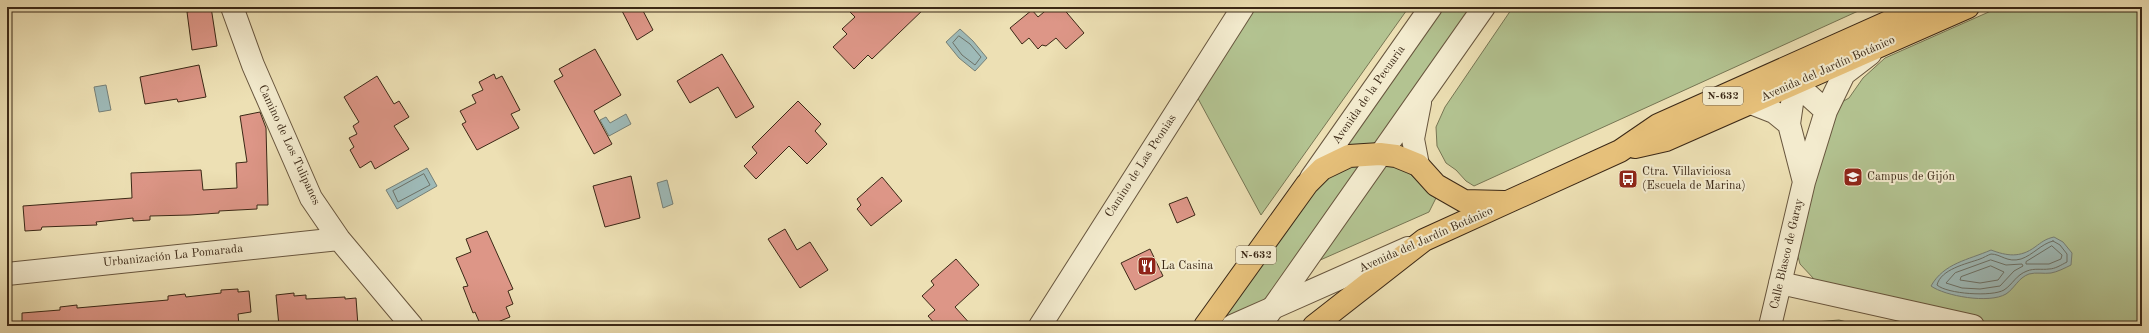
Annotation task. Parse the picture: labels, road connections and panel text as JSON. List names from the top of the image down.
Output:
{
  "streets": {
    "highway": ["Avenida del Jardín Botánico", "Avenida de la Pecuaria", "N-632"],
    "street": [
      "Camino de Los Tulipanes",
      "Camino de Las Peonias",
      "Calle Blasco de Garay",
      "Urbanización La Pomarada"
    ]
  },
  "crossings": [
    ["Avenida del Jardín Botánico", "Avenida de la Pecuaria"],
    ["Avenida del Jardín Botánico", "N-632"],
    ["Avenida del Jardín Botánico", "Calle Blasco de Garay"],
    ["Camino de Los Tulipanes", "Urbanización La Pomarada"]
  ],
  "places": {
    "school or university": ["Campus de Gijón"],
    "bus stop": ["Ctra. Villaviciosa (Escuela de Marina)"],
    "restaurant": ["La Casina"]
  }
}
